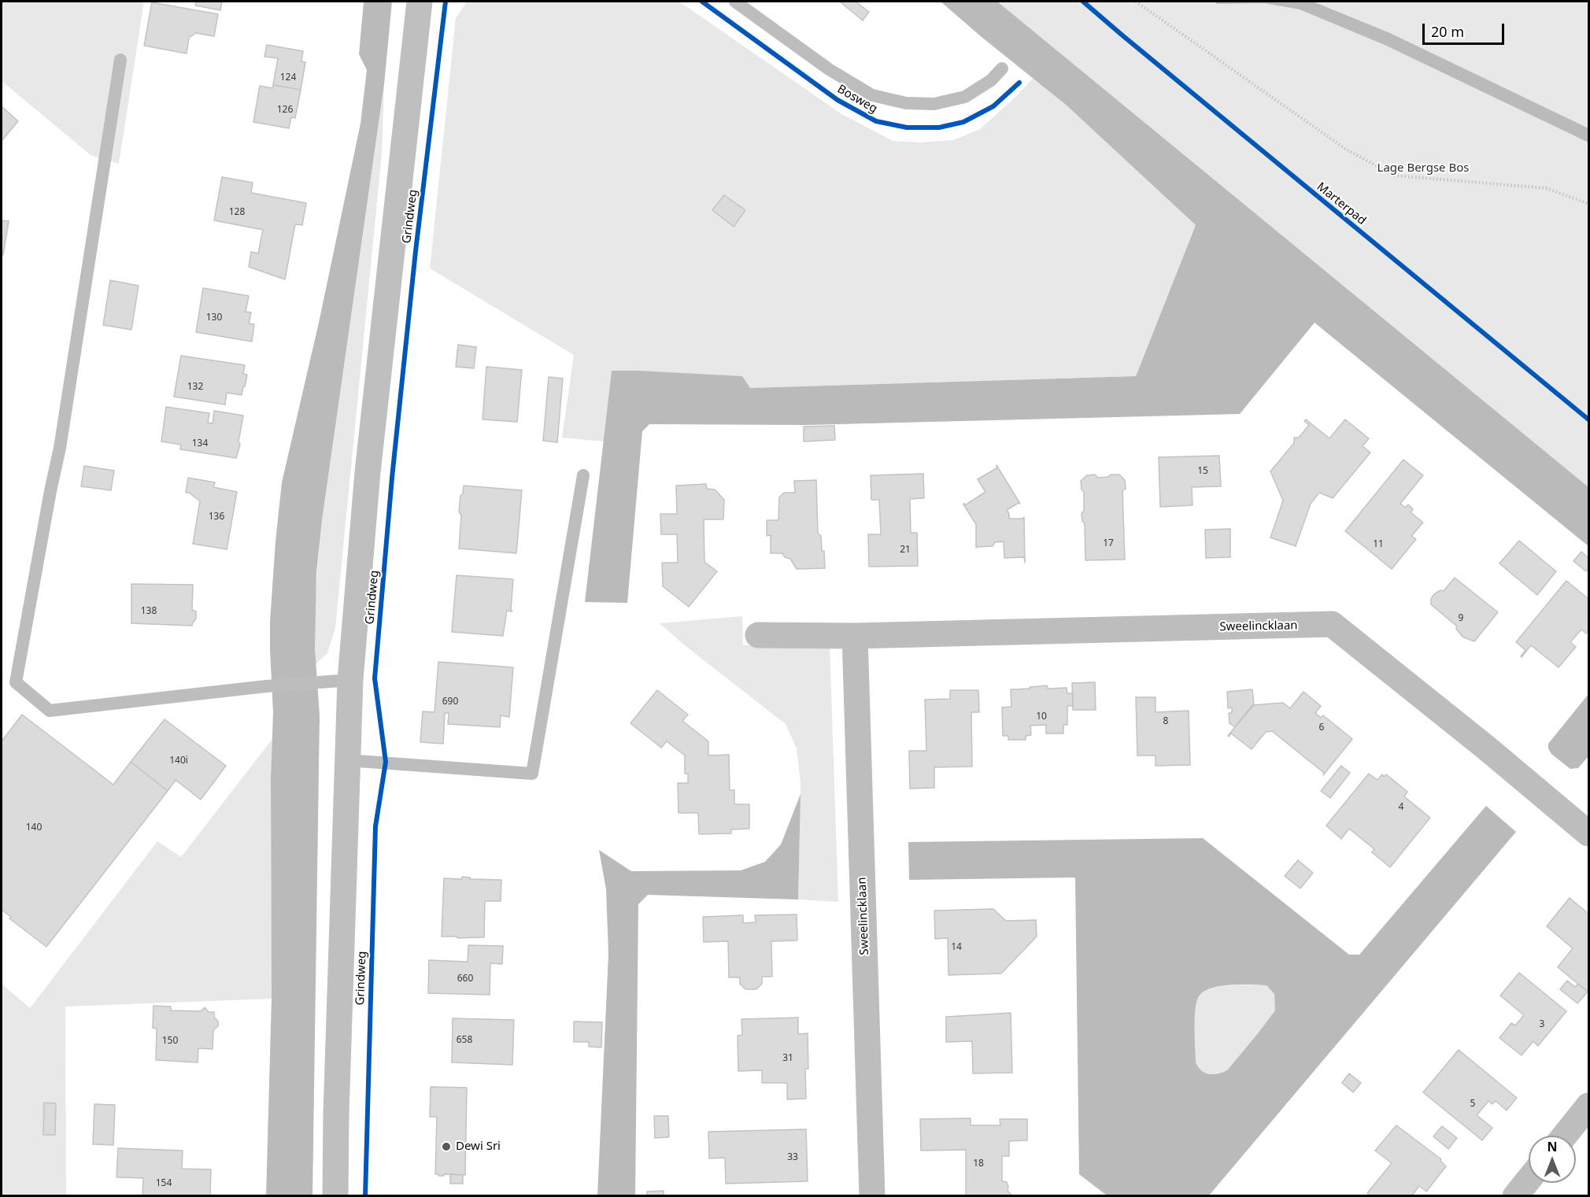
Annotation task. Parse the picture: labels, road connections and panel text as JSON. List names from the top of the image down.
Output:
{
  "streets": {
    "street": ["Grindweg", "Sweelincklaan"],
    "lane": ["Bosweg"],
    "cycle path": ["Marterpad"]
  },
  "parks": ["Lage Bergse Bos"],
  "places": ["Dewi Sri"],
  "house_numbers": [
    "124",
    "126",
    "128",
    "130",
    "132",
    "134",
    "15",
    "136",
    "17",
    "11",
    "21",
    "138",
    "9",
    "690",
    "10",
    "8",
    "6",
    "140i",
    "4",
    "140",
    "14",
    "660",
    "3",
    "658",
    "150",
    "31",
    "5",
    "33",
    "18",
    "154"
  ],
  "scale_bar": "20 m",
  "north": "top"
}
